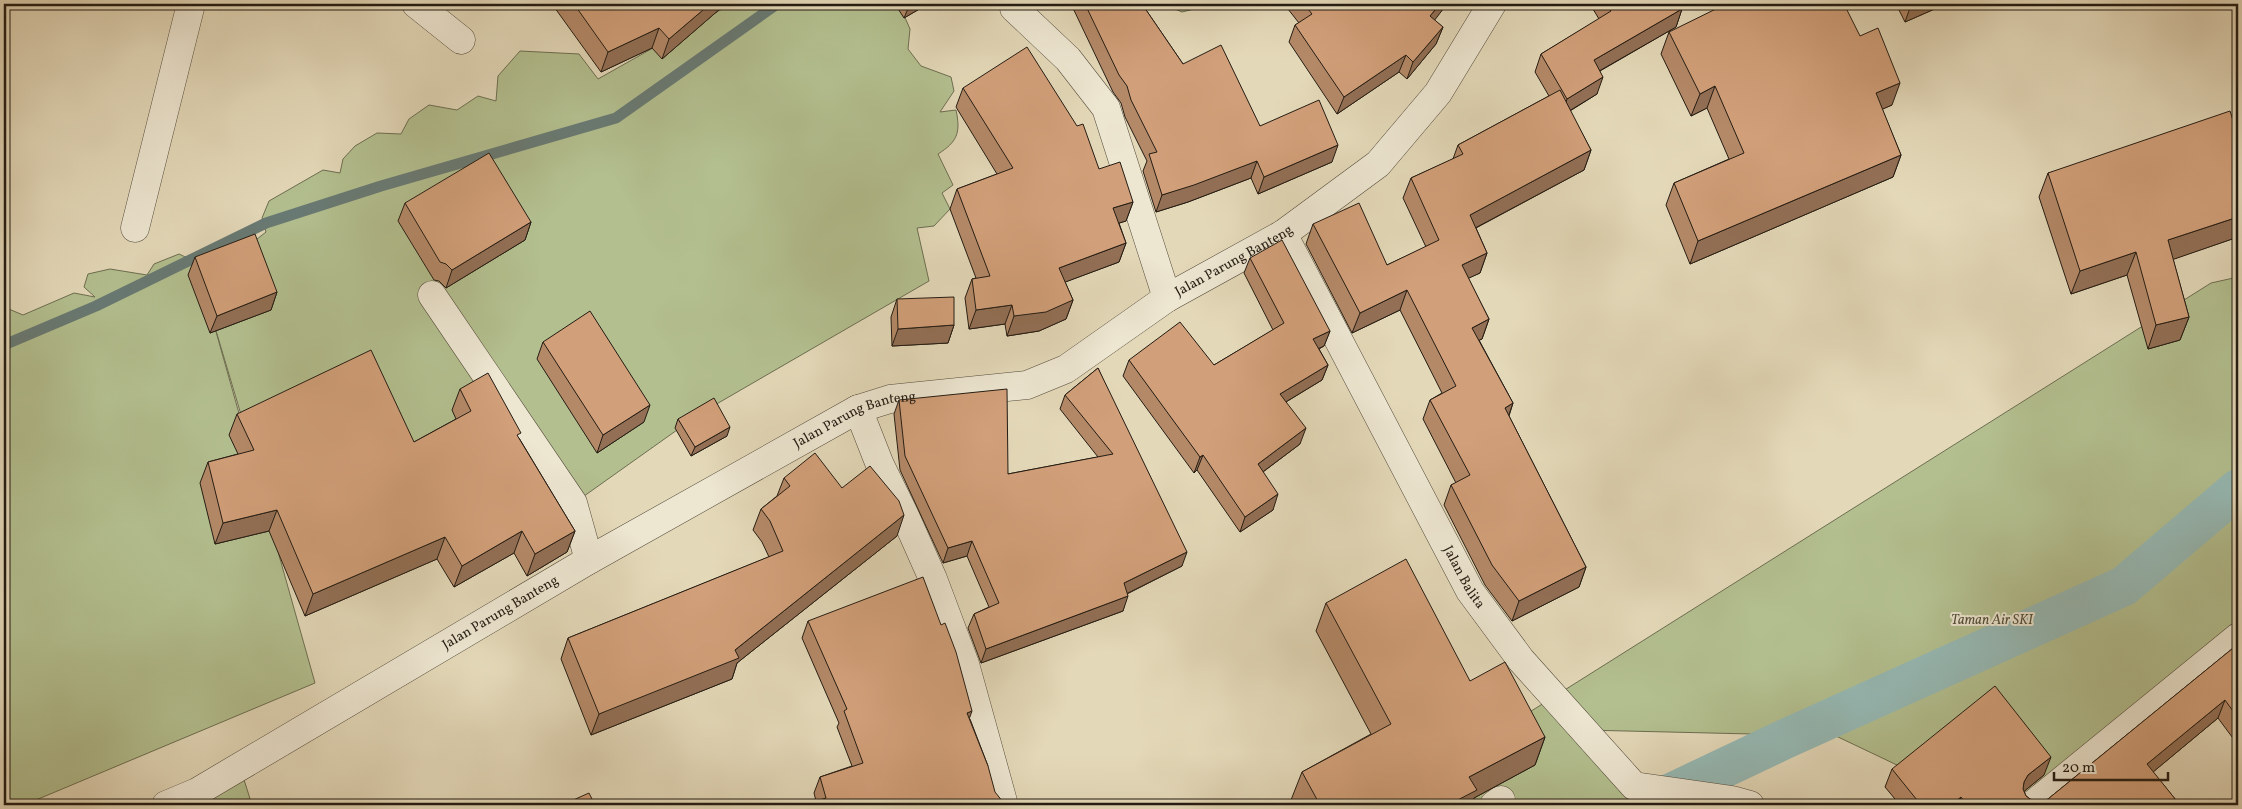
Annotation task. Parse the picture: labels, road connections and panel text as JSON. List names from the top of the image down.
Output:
{
  "streets": {
    "street": ["Jalan Parung Banteng", "Jalan Balita"]
  },
  "crossings": [
    ["Jalan Parung Banteng", "Jalan Balita"]
  ],
  "parks": ["Taman Air SKI"],
  "scale_bar": "20 m"
}
